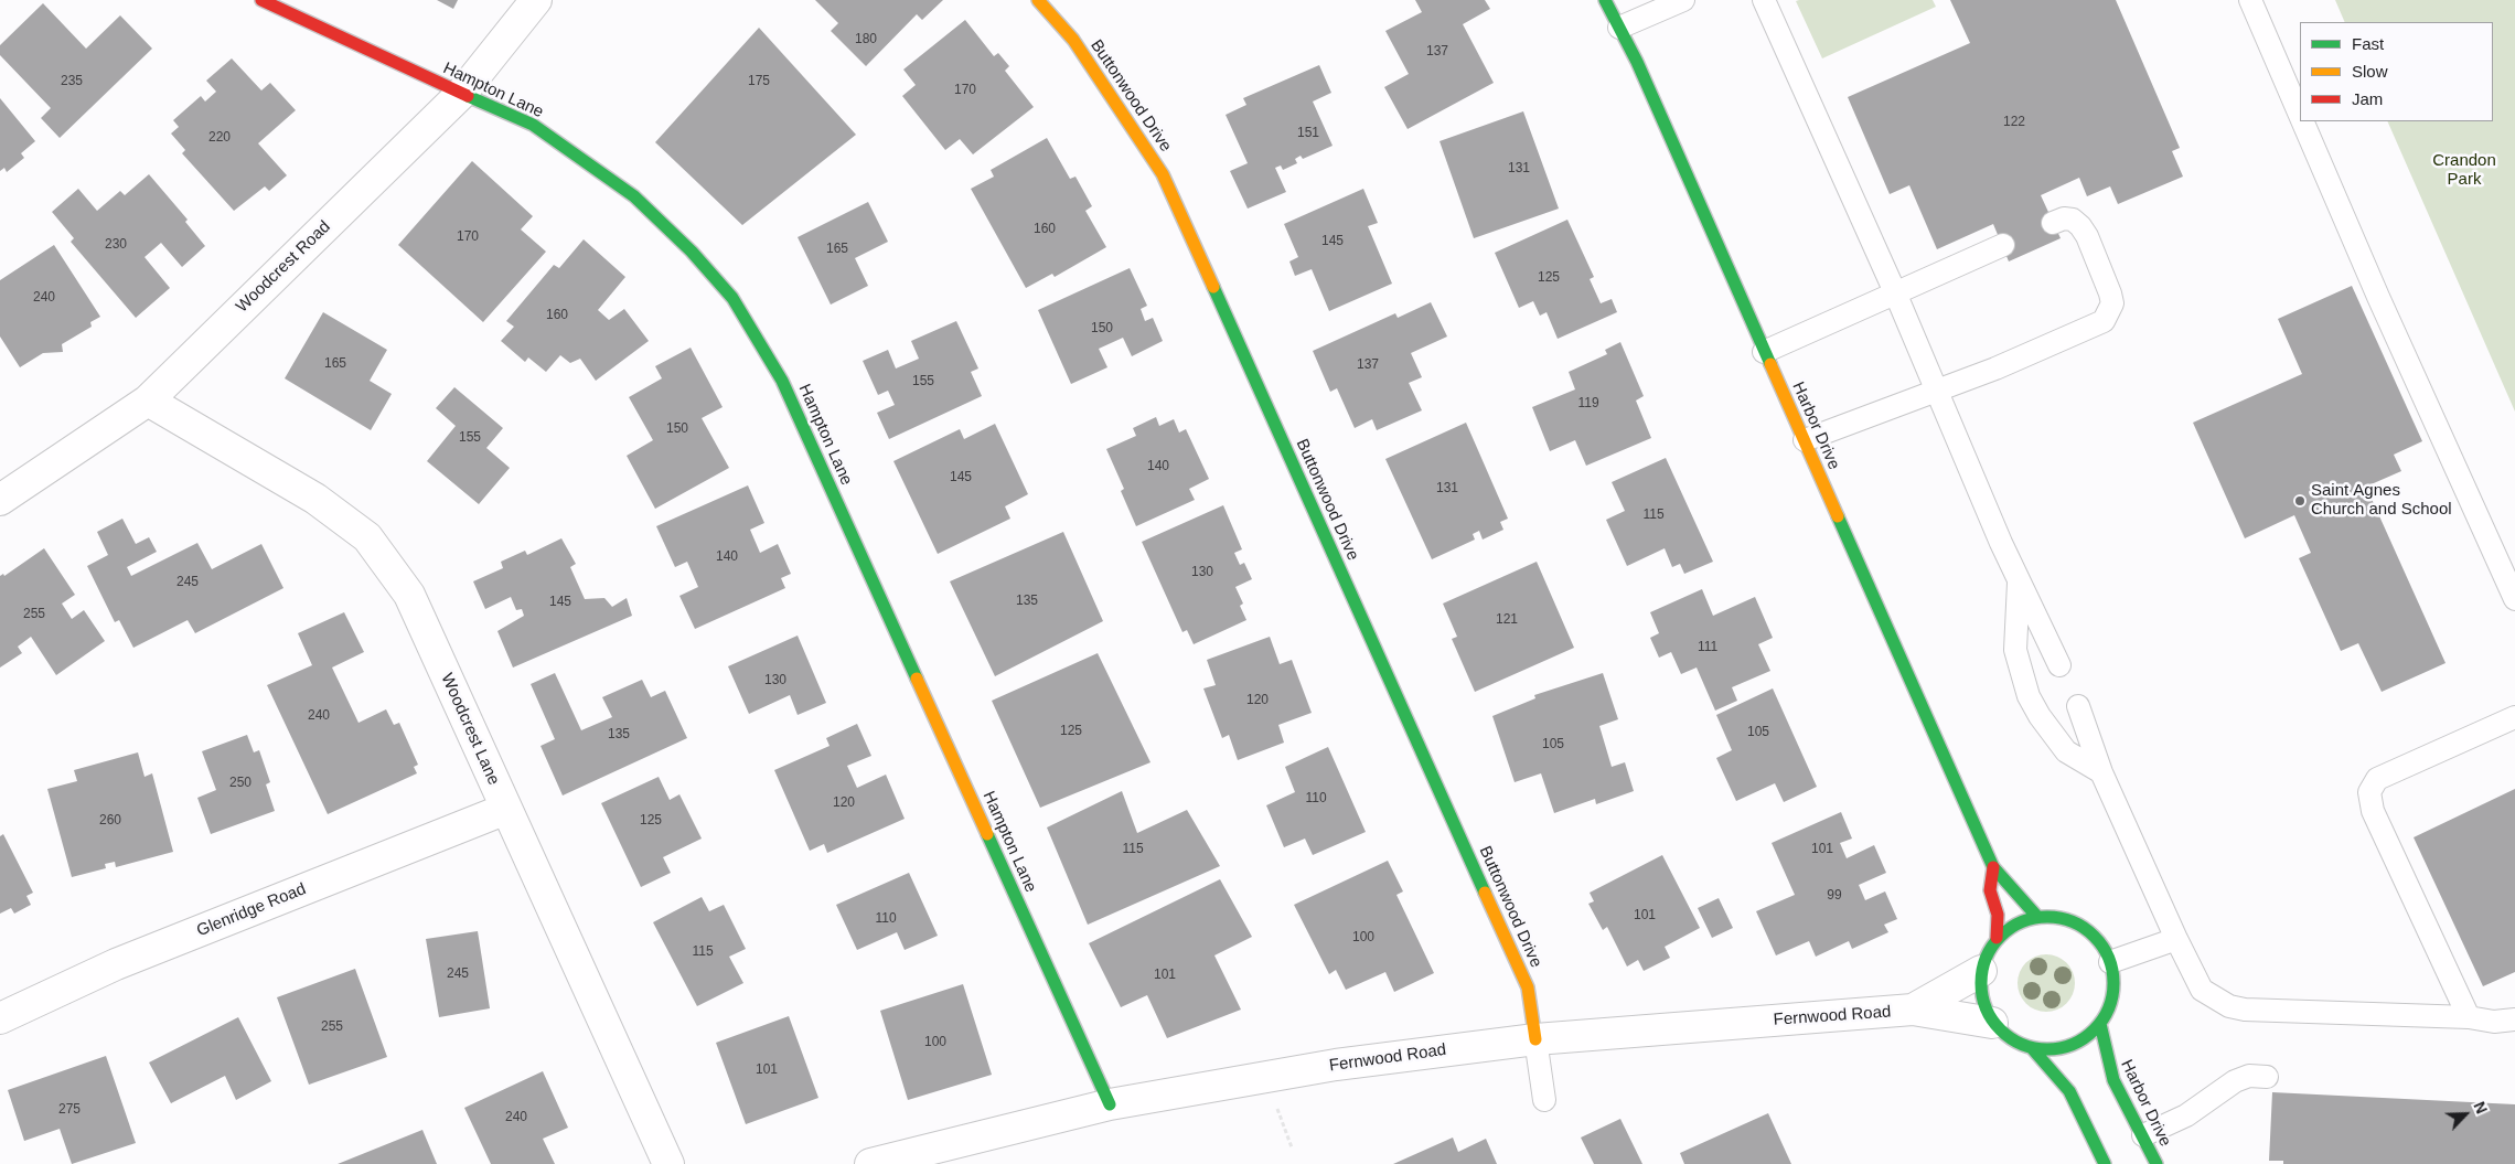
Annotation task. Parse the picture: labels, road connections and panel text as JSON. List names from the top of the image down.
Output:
{
  "streets": {
    "street": [
      "Hampton Lane",
      "Buttonwood Drive",
      "Woodcrest Road",
      "Harbor Drive",
      "Woodcrest Lane",
      "Glenridge Road",
      "Fernwood Road"
    ]
  },
  "crossings": [
    ["Hampton Lane", "Woodcrest Road"],
    ["Hampton Lane", "Fernwood Road"],
    ["Buttonwood Drive", "Fernwood Road"],
    ["Woodcrest Road", "Woodcrest Lane"],
    ["Harbor Drive", "Fernwood Road"],
    ["Woodcrest Lane", "Glenridge Road"]
  ],
  "parks": ["Crandon Park"],
  "places": ["Saint Agnes Church and School"],
  "house_numbers": [
    "180",
    "137",
    "235",
    "175",
    "170",
    "122",
    "151",
    "220",
    "131",
    "160",
    "170",
    "145",
    "230",
    "165",
    "125",
    "240",
    "160",
    "150",
    "165",
    "137",
    "155",
    "119",
    "150",
    "155",
    "140",
    "145",
    "131",
    "115",
    "140",
    "130",
    "245",
    "135",
    "145",
    "255",
    "121",
    "111",
    "130",
    "120",
    "240",
    "125",
    "105",
    "135",
    "105",
    "250",
    "110",
    "120",
    "260",
    "125",
    "115",
    "101",
    "99",
    "101",
    "110",
    "100",
    "115",
    "245",
    "101",
    "255",
    "100",
    "101",
    "275",
    "240"
  ],
  "legend": ["Fast", "Slow", "Jam"],
  "north": "top right"
}
